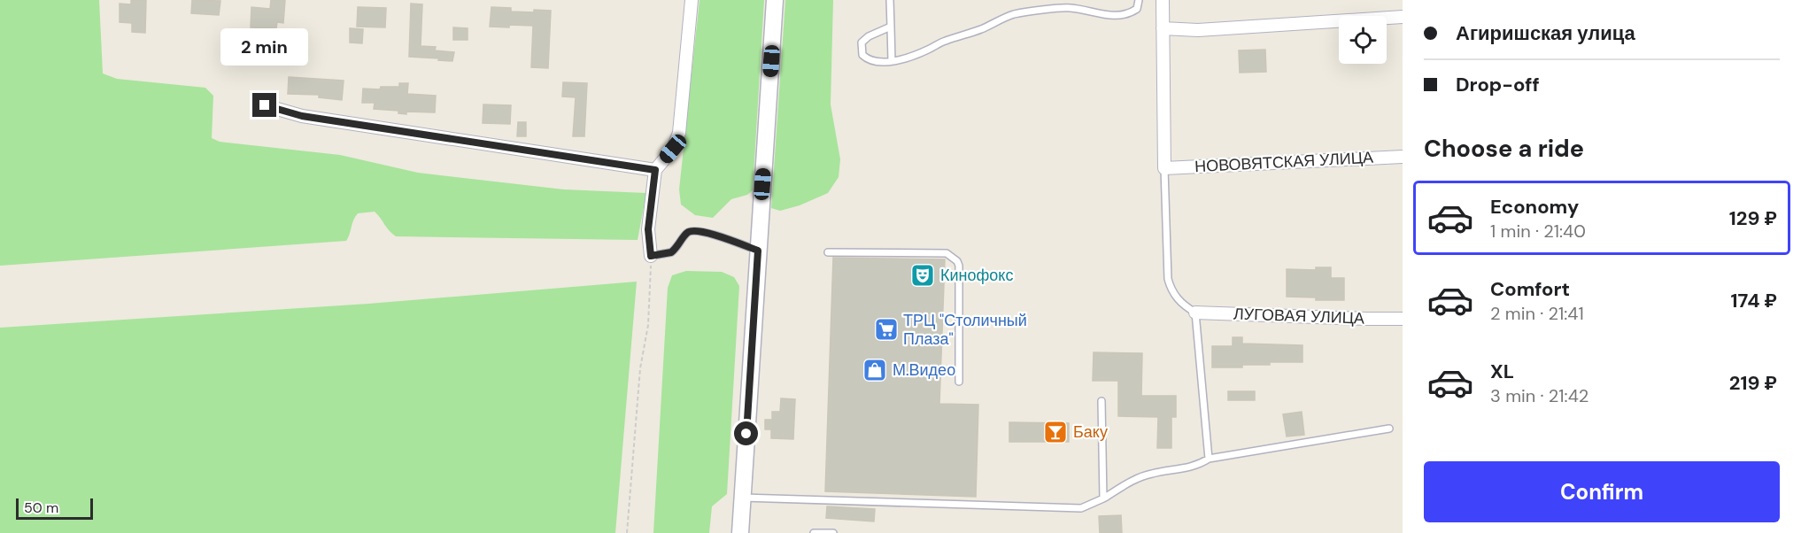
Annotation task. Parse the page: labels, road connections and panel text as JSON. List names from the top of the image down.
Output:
{
  "streets": {
    "street": ["НОВОВЯТСКАЯ УЛИЦА", "ЛУГОВАЯ УЛИЦА"]
  },
  "places": {
    "theatre": ["Кинофокс"],
    "supermarket": ["ТРЦ \"Столичный Плаза\""],
    "shop": ["М.Видео"],
    "bar": ["Баку"]
  },
  "scale_bar": "50 m",
  "page": {
    "banner": ["Агиришская улица", "Drop-off"],
    "bubble": "2 min",
    "heading": "Choose a ride",
    "list": [
      {
        "name": "Economy",
        "note": "1 min · 21:40",
        "value": "129 ₽"
      },
      {
        "name": "Comfort",
        "note": "2 min · 21:41",
        "value": "174 ₽"
      },
      {
        "name": "XL",
        "note": "3 min · 21:42",
        "value": "219 ₽"
      }
    ],
    "buttons": "Confirm",
    "scale": "50 m"
  }
}
